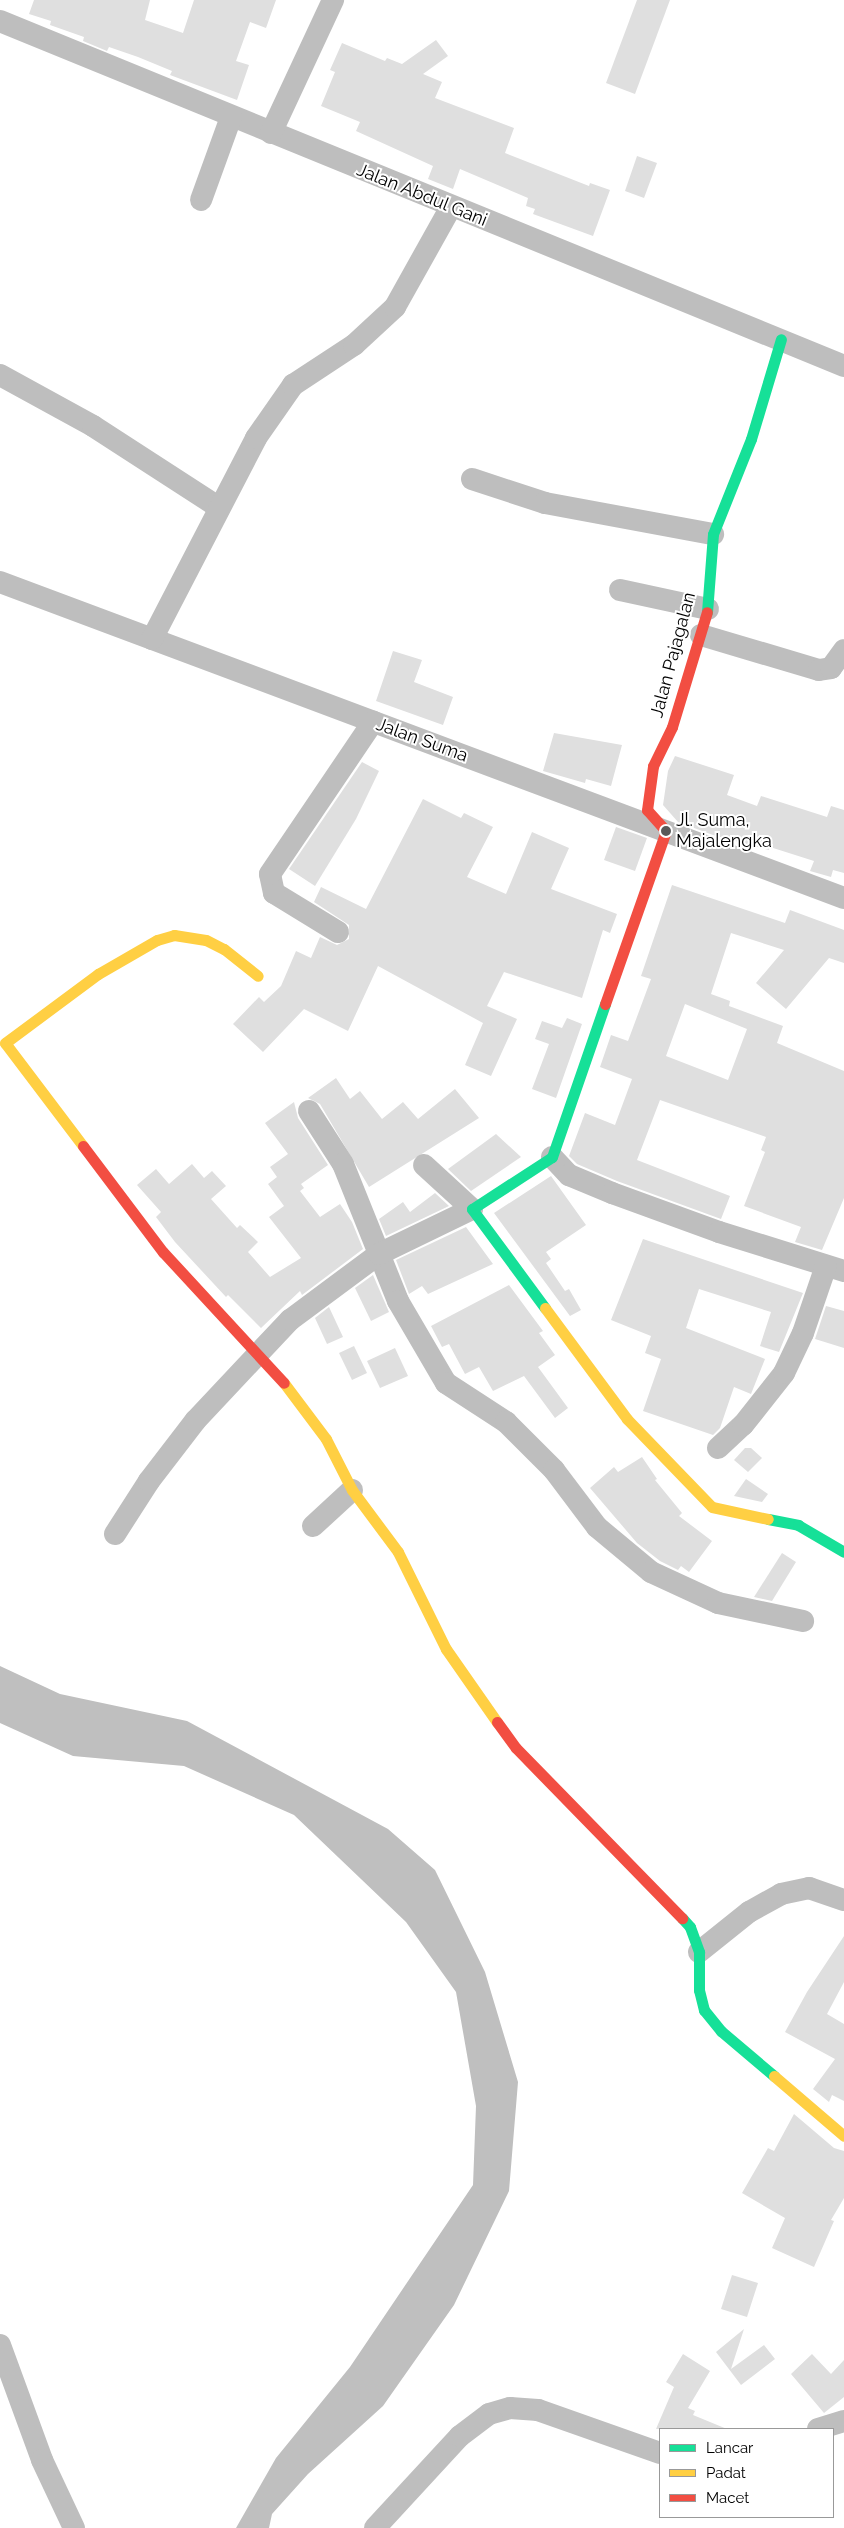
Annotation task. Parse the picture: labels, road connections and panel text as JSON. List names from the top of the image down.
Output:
{
  "streets": {
    "street": ["Jalan Abdul Gani", "Jalan Pajagalan", "Jalan Suma"]
  },
  "crossings": [
    ["Jalan Abdul Gani", "Jalan Pajagalan"],
    ["Jalan Pajagalan", "Jalan Suma"]
  ],
  "places": ["Jl. Suma, Majalengka"],
  "legend": ["Lancar", "Padat", "Macet"]
}
